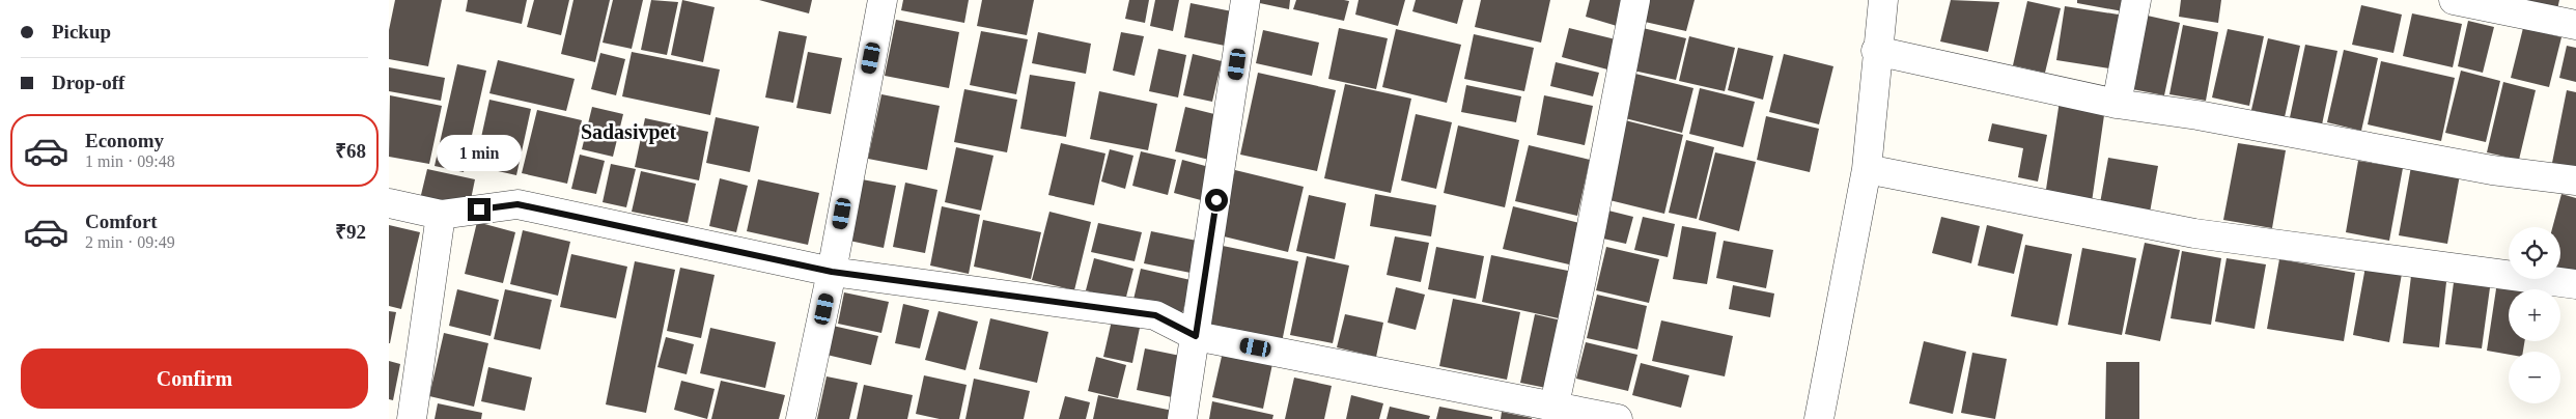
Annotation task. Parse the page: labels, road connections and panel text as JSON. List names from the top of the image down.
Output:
{
  "districts": ["Sadasivpet"],
  "page": {
    "banner": ["Pickup", "Drop-off"],
    "list": [
      {
        "name": "Economy",
        "note": "1 min · 09:48",
        "value": "₹68"
      },
      {
        "name": "Comfort",
        "note": "2 min · 09:49",
        "value": "₹92"
      }
    ],
    "bubble": "1 min",
    "map_buttons": ["+", "−"],
    "buttons": "Confirm"
  }
}
